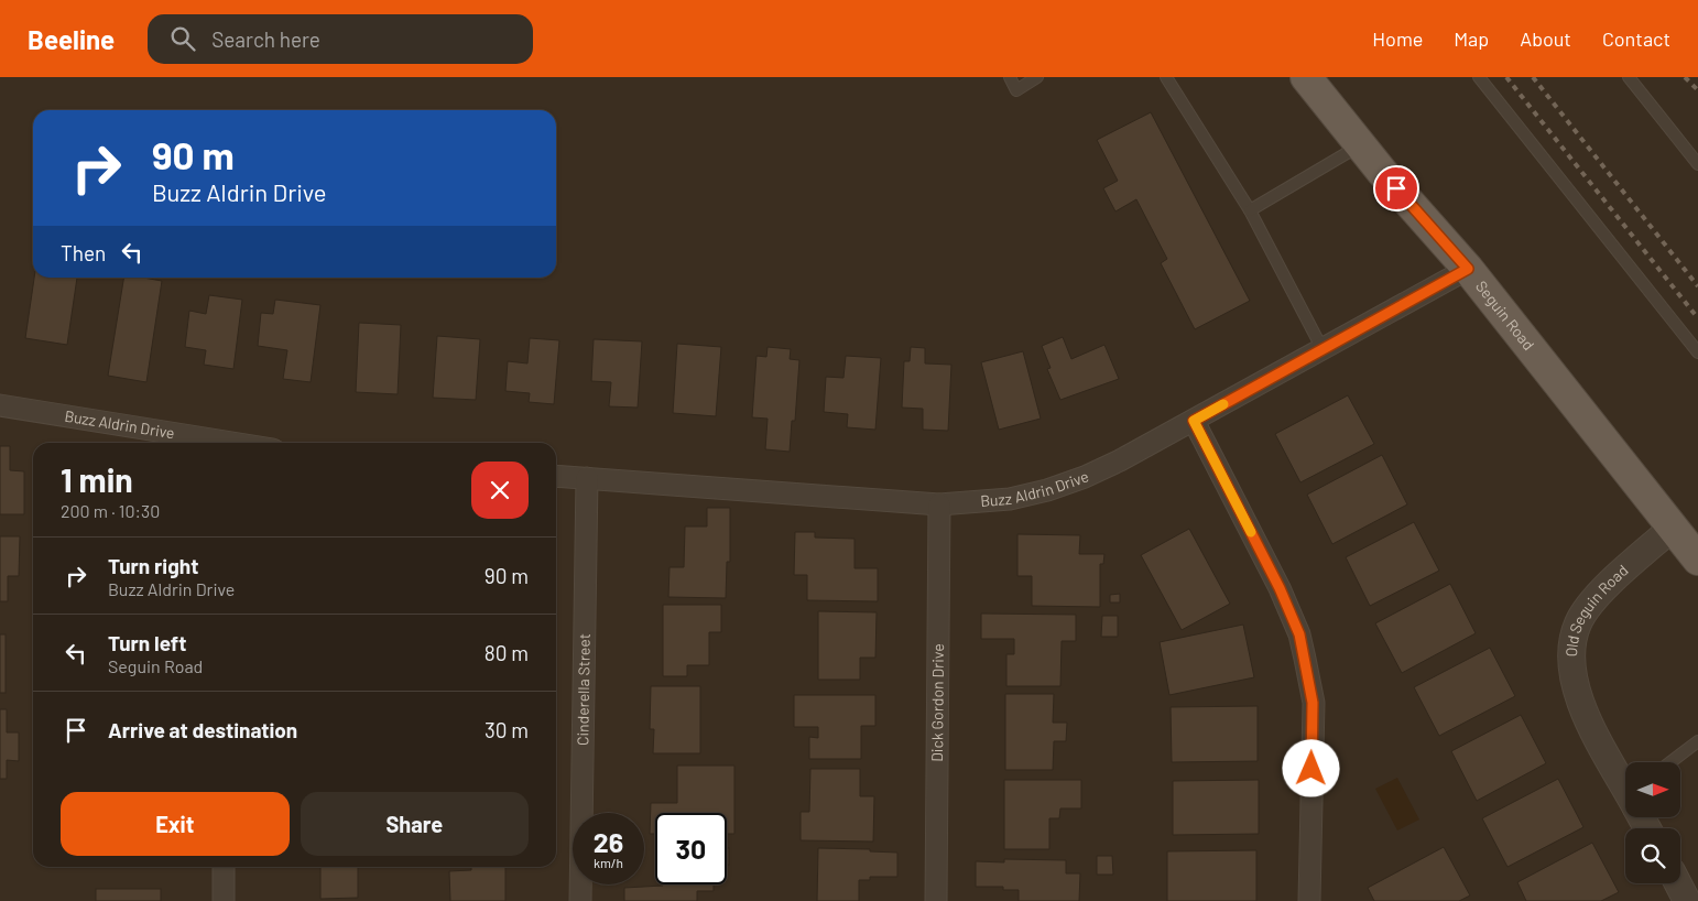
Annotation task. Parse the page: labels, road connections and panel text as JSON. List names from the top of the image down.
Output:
{
  "streets": {
    "main road": ["Seguin Road"],
    "street": [
      "Buzz Aldrin Drive",
      "Old Seguin Road",
      "Cinderella Street",
      "Dick Gordon Drive"
    ]
  },
  "crossings": [
    ["Seguin Road", "Buzz Aldrin Drive"],
    ["Seguin Road", "Old Seguin Road"],
    ["Buzz Aldrin Drive", "Cinderella Street"],
    ["Buzz Aldrin Drive", "Dick Gordon Drive"]
  ],
  "north": "right",
  "page": {
    "header": "Beeline",
    "search": "Search here",
    "nav": [
      "Home",
      "Map",
      "About",
      "Contact"
    ],
    "turn": ["90 m", "Buzz Aldrin Drive"],
    "then": "Then",
    "heading": ["1 min", "200 m · 10:30"],
    "list": [
      {
        "name": "Turn right",
        "note": "Buzz Aldrin Drive",
        "value": "90 m"
      },
      {
        "name": "Turn left",
        "note": "Seguin Road",
        "value": "80 m"
      },
      {
        "name": "Arrive at destination",
        "value": "30 m"
      }
    ],
    "buttons": ["Exit", "Share"],
    "speed": "26 km/h",
    "limit": "30"
  }
}
